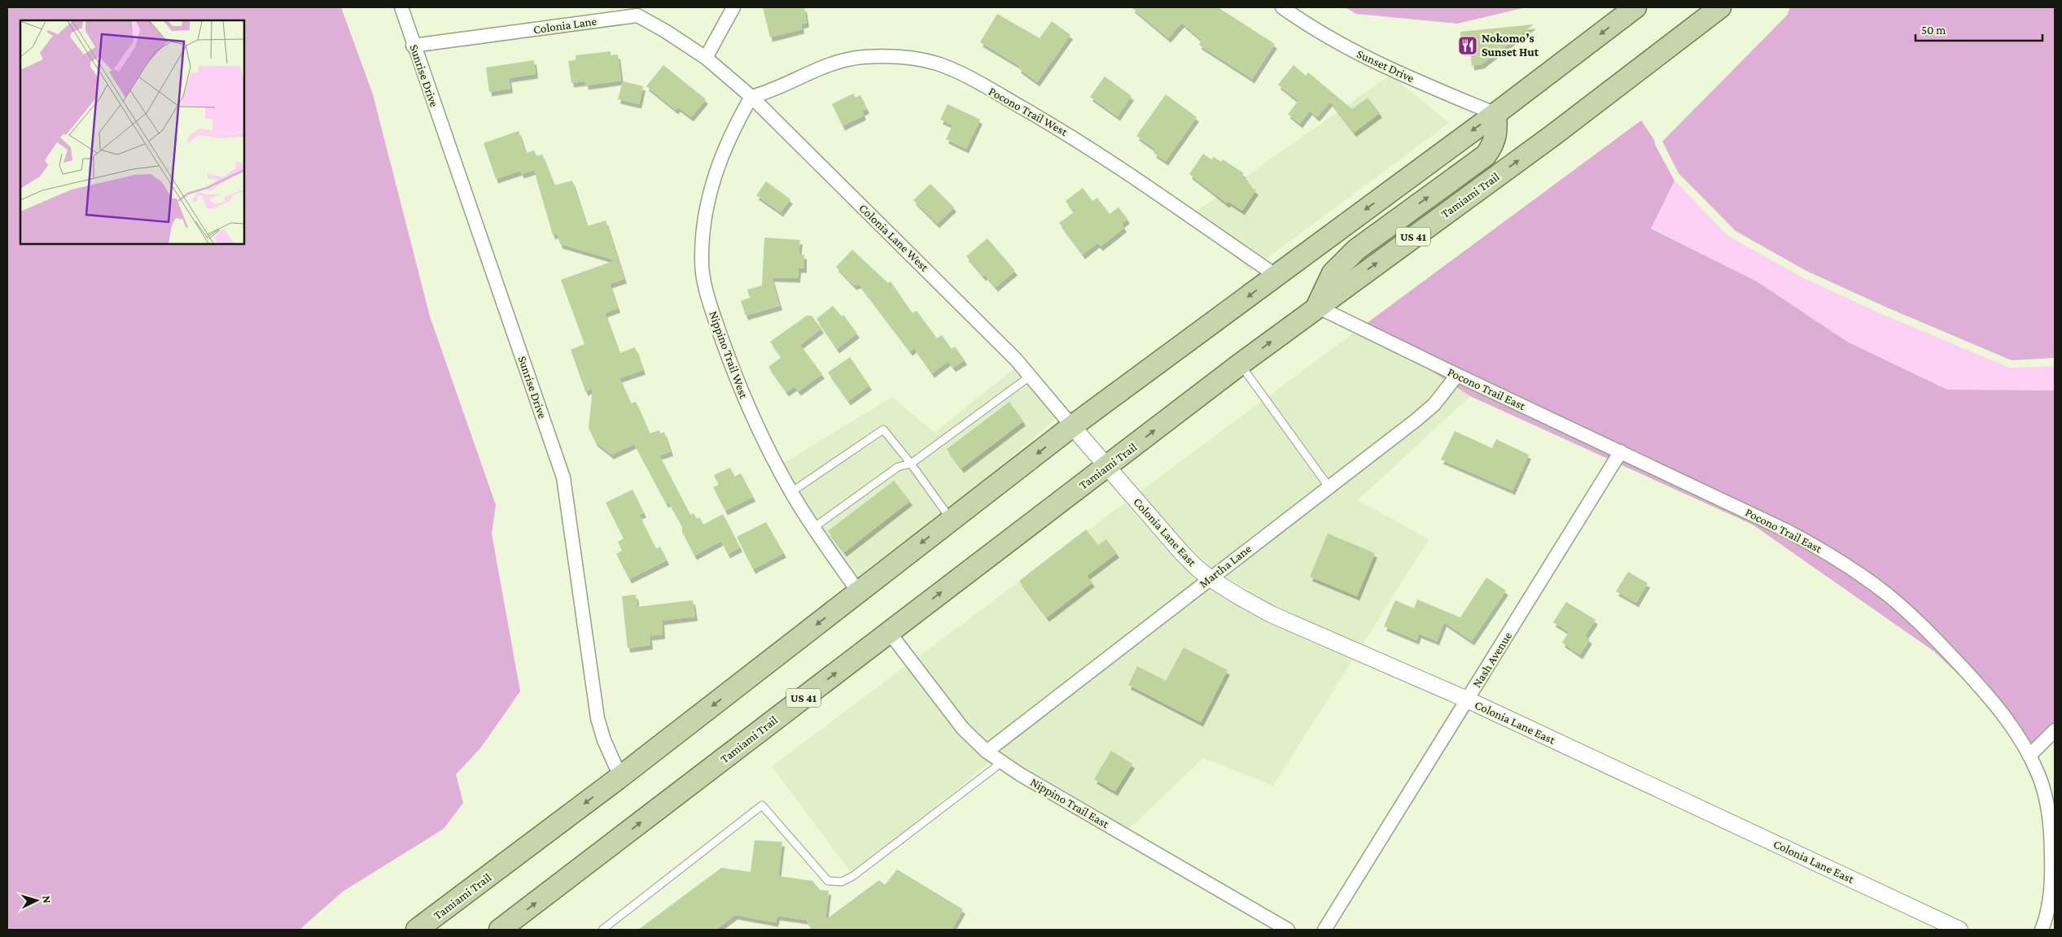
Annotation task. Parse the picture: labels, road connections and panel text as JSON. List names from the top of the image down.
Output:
{
  "streets": {
    "main road": ["Tamiami Trail", "US 41"],
    "street": [
      "Colonia Lane",
      "Sunset Drive",
      "Sunrise Drive",
      "Pocono Trail West",
      "Colonia Lane West",
      "Nippino Trail West",
      "Pocono Trail East",
      "Colonia Lane East",
      "Martha Lane",
      "Nash Avenue",
      "Nippino Trail East"
    ]
  },
  "crossings": [
    ["Colonia Lane", "Sunrise Drive"],
    ["Colonia Lane", "Colonia Lane West"],
    ["Sunset Drive", "Tamiami Trail"],
    ["Sunrise Drive", "Tamiami Trail"],
    ["Pocono Trail West", "Tamiami Trail"],
    ["Pocono Trail West", "Colonia Lane West"],
    ["Pocono Trail West", "Nippino Trail West"],
    ["Tamiami Trail", "Colonia Lane West"],
    ["Tamiami Trail", "Nippino Trail West"],
    ["Tamiami Trail", "Pocono Trail East"],
    ["Tamiami Trail", "Colonia Lane East"],
    ["Tamiami Trail", "Nippino Trail East"],
    ["Colonia Lane West", "Nippino Trail West"],
    ["Colonia Lane West", "Colonia Lane East"],
    ["Pocono Trail East", "Martha Lane"],
    ["Pocono Trail East", "Nash Avenue"],
    ["Colonia Lane East", "Martha Lane"],
    ["Colonia Lane East", "Nash Avenue"],
    ["Martha Lane", "Nippino Trail East"]
  ],
  "places": {
    "restaurant": ["Nokomo’s Sunset Hut"]
  },
  "scale_bar": "50 m",
  "north": "right"
}
